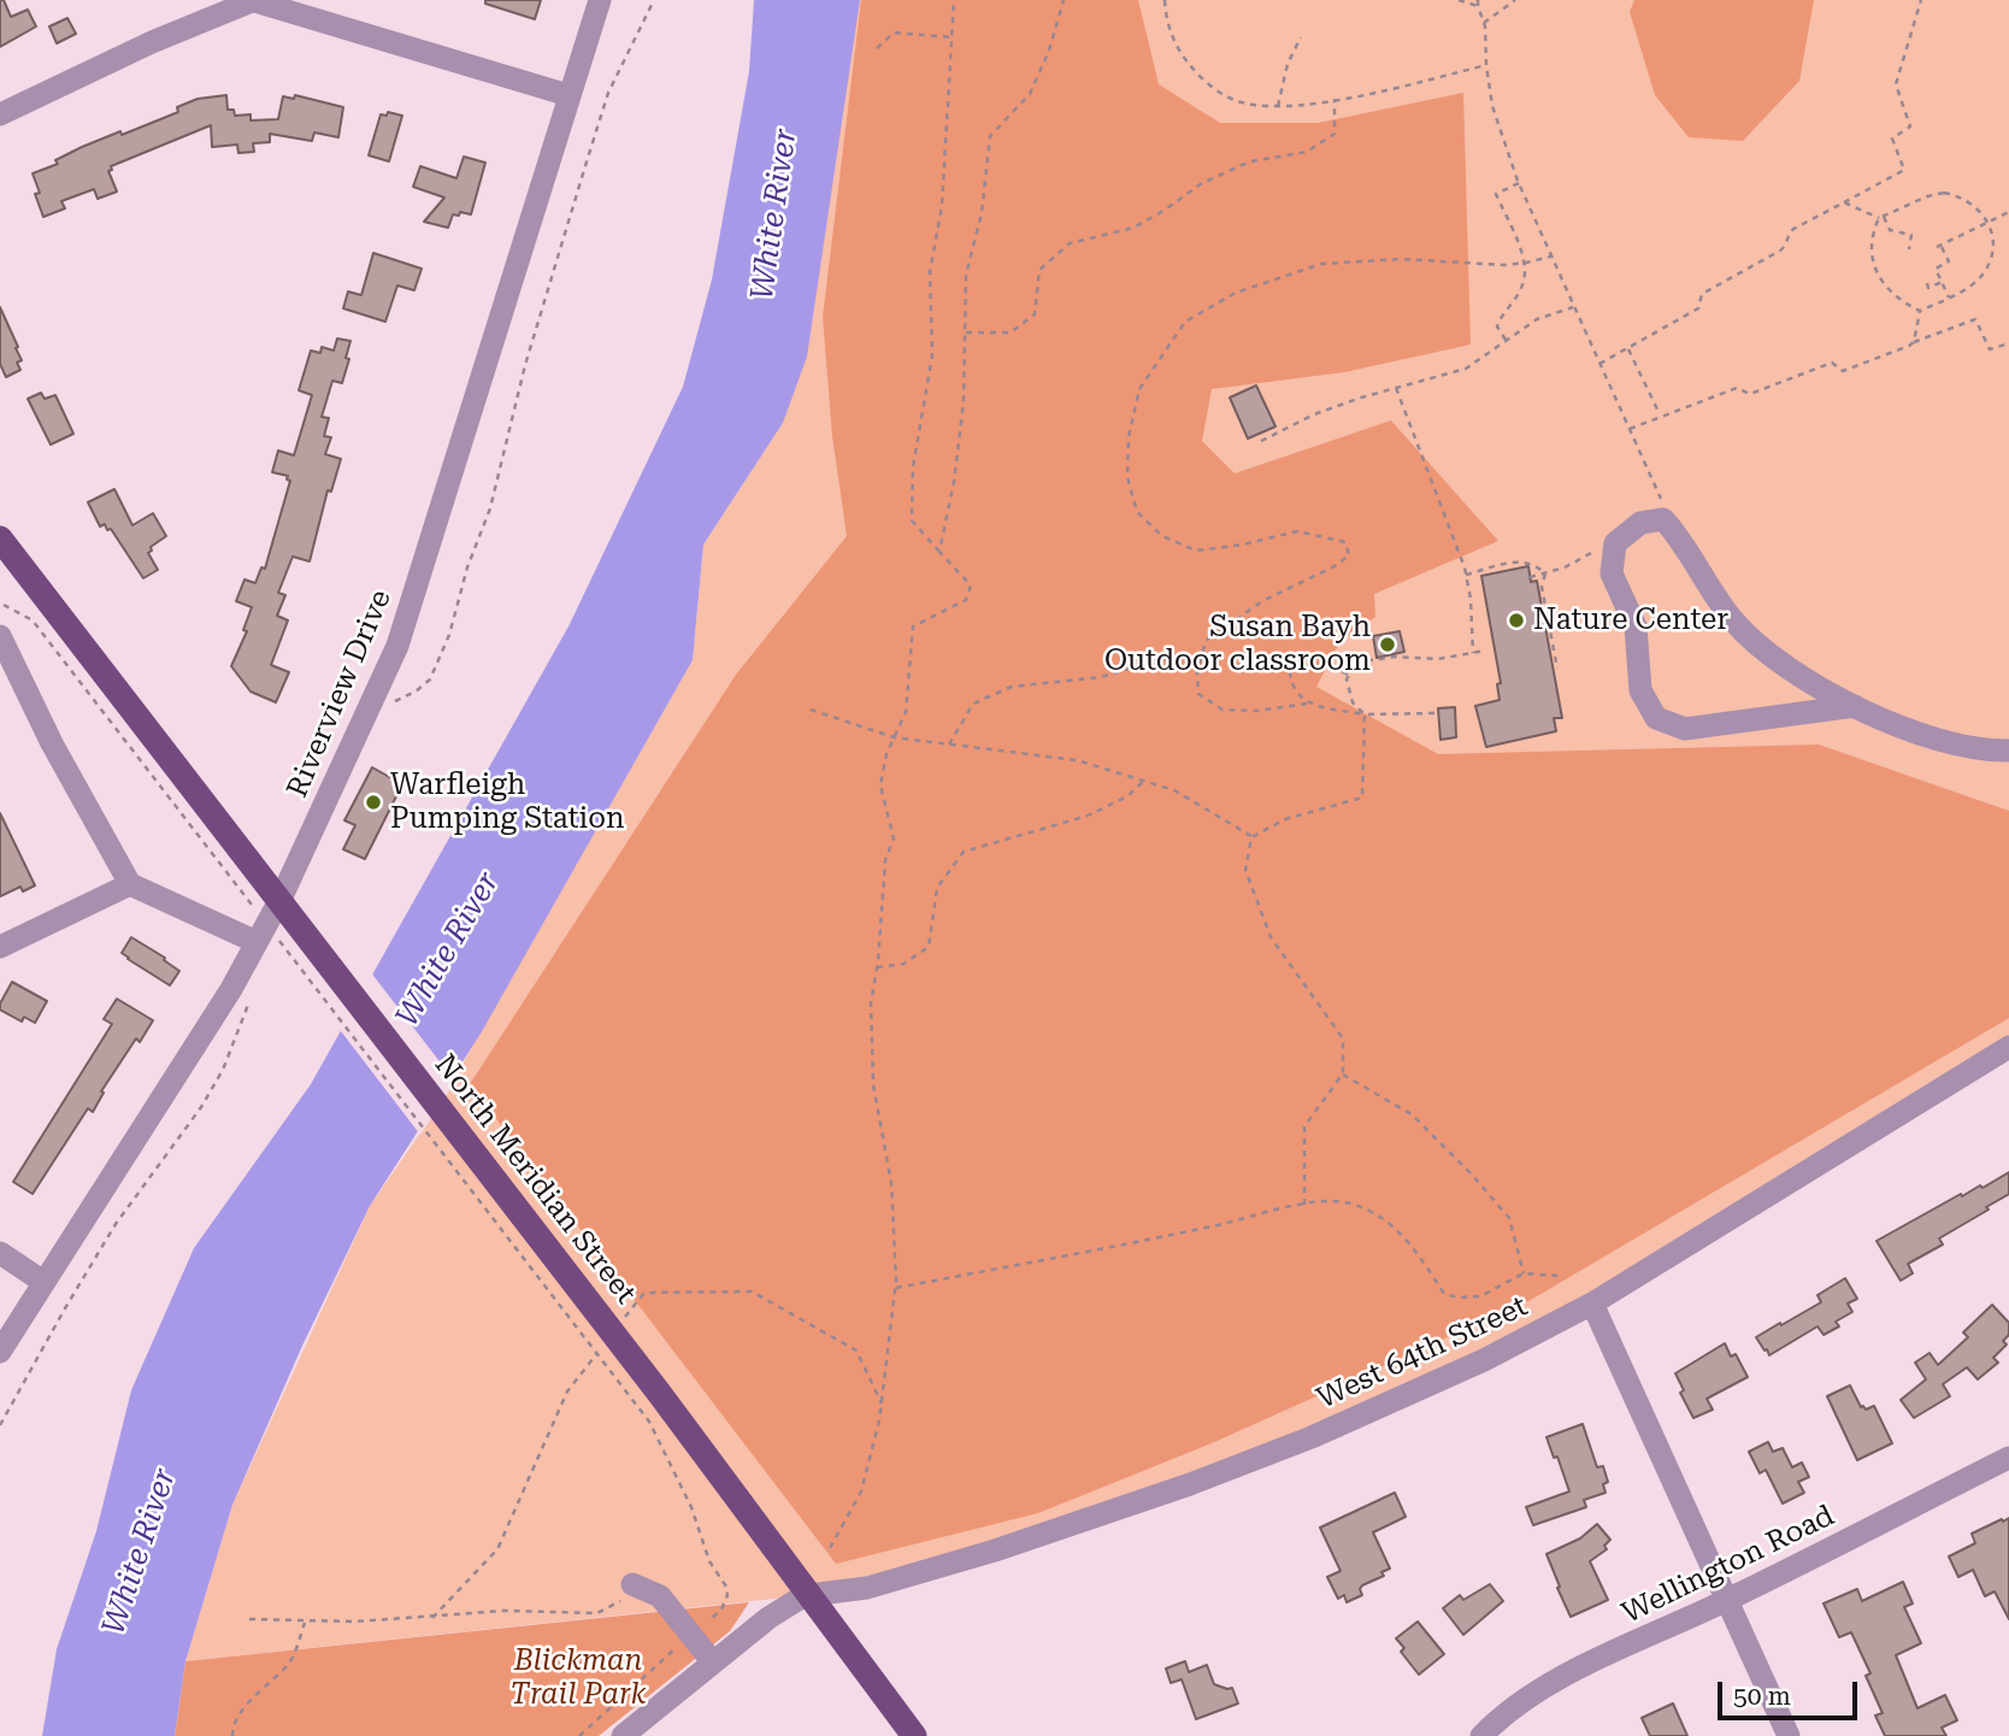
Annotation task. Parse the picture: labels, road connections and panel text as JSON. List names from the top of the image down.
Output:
{
  "streets": {
    "main road": ["North Meridian Street"],
    "street": ["Riverview Drive", "West 64th Street", "Wellington Road"]
  },
  "crossings": [
    ["North Meridian Street", "West 64th Street"]
  ],
  "water": ["White River"],
  "parks": ["Blickman Trail Park"],
  "places": ["Nature Center", "Susan Bayh Outdoor classroom", "Warfleigh Pumping Station"],
  "scale_bar": "50 m"
}
